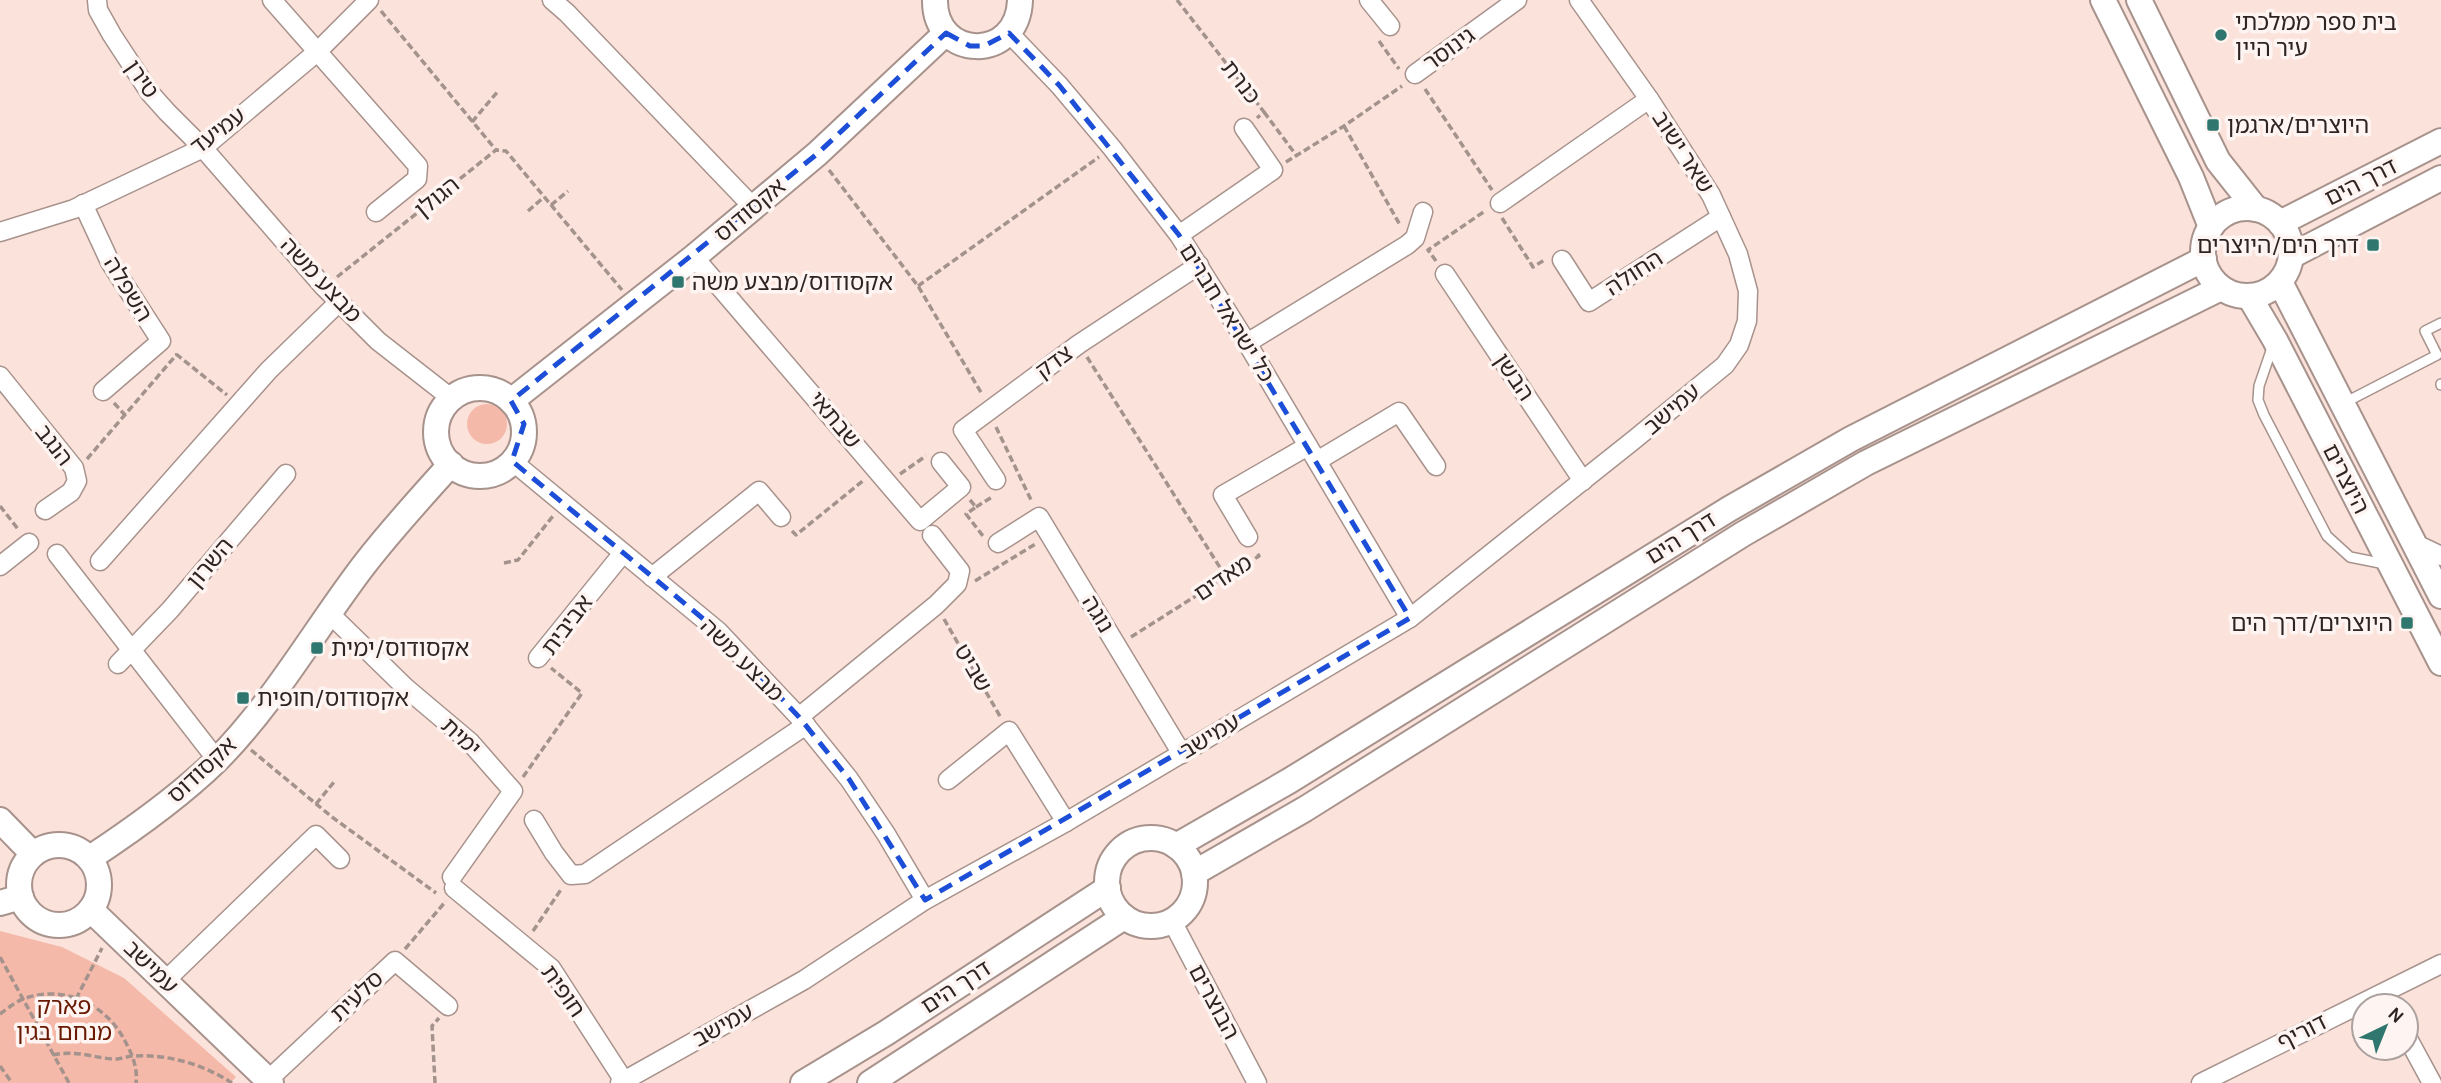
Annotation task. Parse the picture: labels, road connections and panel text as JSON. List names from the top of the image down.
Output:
{
  "streets": {
    "street": [
      "גינוסר",
      "טירן",
      "כנרת",
      "עמיעד",
      "שאר ישוב",
      "דרך הים",
      "הגולן",
      "אקסודוס",
      "החולה",
      "מבצע משה",
      "השפלה",
      "כל ישראל חברים",
      "צדק",
      "הבשן",
      "עמישב",
      "שבתאי",
      "הנגב",
      "היוצרים",
      "השרון",
      "מאדים",
      "נוגה",
      "אביבית",
      "ימית",
      "חופית",
      "סלעית",
      "הבוצרים",
      "דוריף"
    ],
    "path": ["שביט"]
  },
  "crossings": [
    ["טירן", "עמיעד"],
    ["טירן", "מבצע משה"],
    ["עמיעד", "הגולן"],
    ["עמיעד", "מבצע משה"],
    ["עמיעד", "השפלה"],
    ["שאר ישוב", "החולה"],
    ["שאר ישוב", "עמישב"],
    ["דרך הים", "היוצרים"],
    ["דרך הים", "הבוצרים"],
    ["הגולן", "מבצע משה"],
    ["אקסודוס", "מבצע משה"],
    ["אקסודוס", "עמישב"],
    ["אקסודוס", "שבתאי"],
    ["אקסודוס", "ימית"],
    ["מבצע משה", "עמישב"],
    ["מבצע משה", "אביבית"],
    ["כל ישראל חברים", "צדק"],
    ["כל ישראל חברים", "עמישב"],
    ["כל ישראל חברים", "מאדים"],
    ["הבשן", "עמישב"],
    ["עמישב", "נוגה"],
    ["עמישב", "חופית"],
    ["עמישב", "סלעית"],
    ["מאדים", "נוגה"],
    ["אביבית", "ימית"],
    ["אביבית", "חופית"],
    ["ימית", "חופית"]
  ],
  "parks": ["פארק מנחם בגין"],
  "places": {
    "other": ["בית ספר ממלכתי עיר היין"],
    "transit": [
      "היוצרים/ארגמן",
      "דרך הים/היוצרים",
      "אקסודוס/מבצע משה",
      "היוצרים/דרך הים",
      "אקסודוס/ימית",
      "אקסודוס/חופית"
    ]
  },
  "north": "top right"
}
